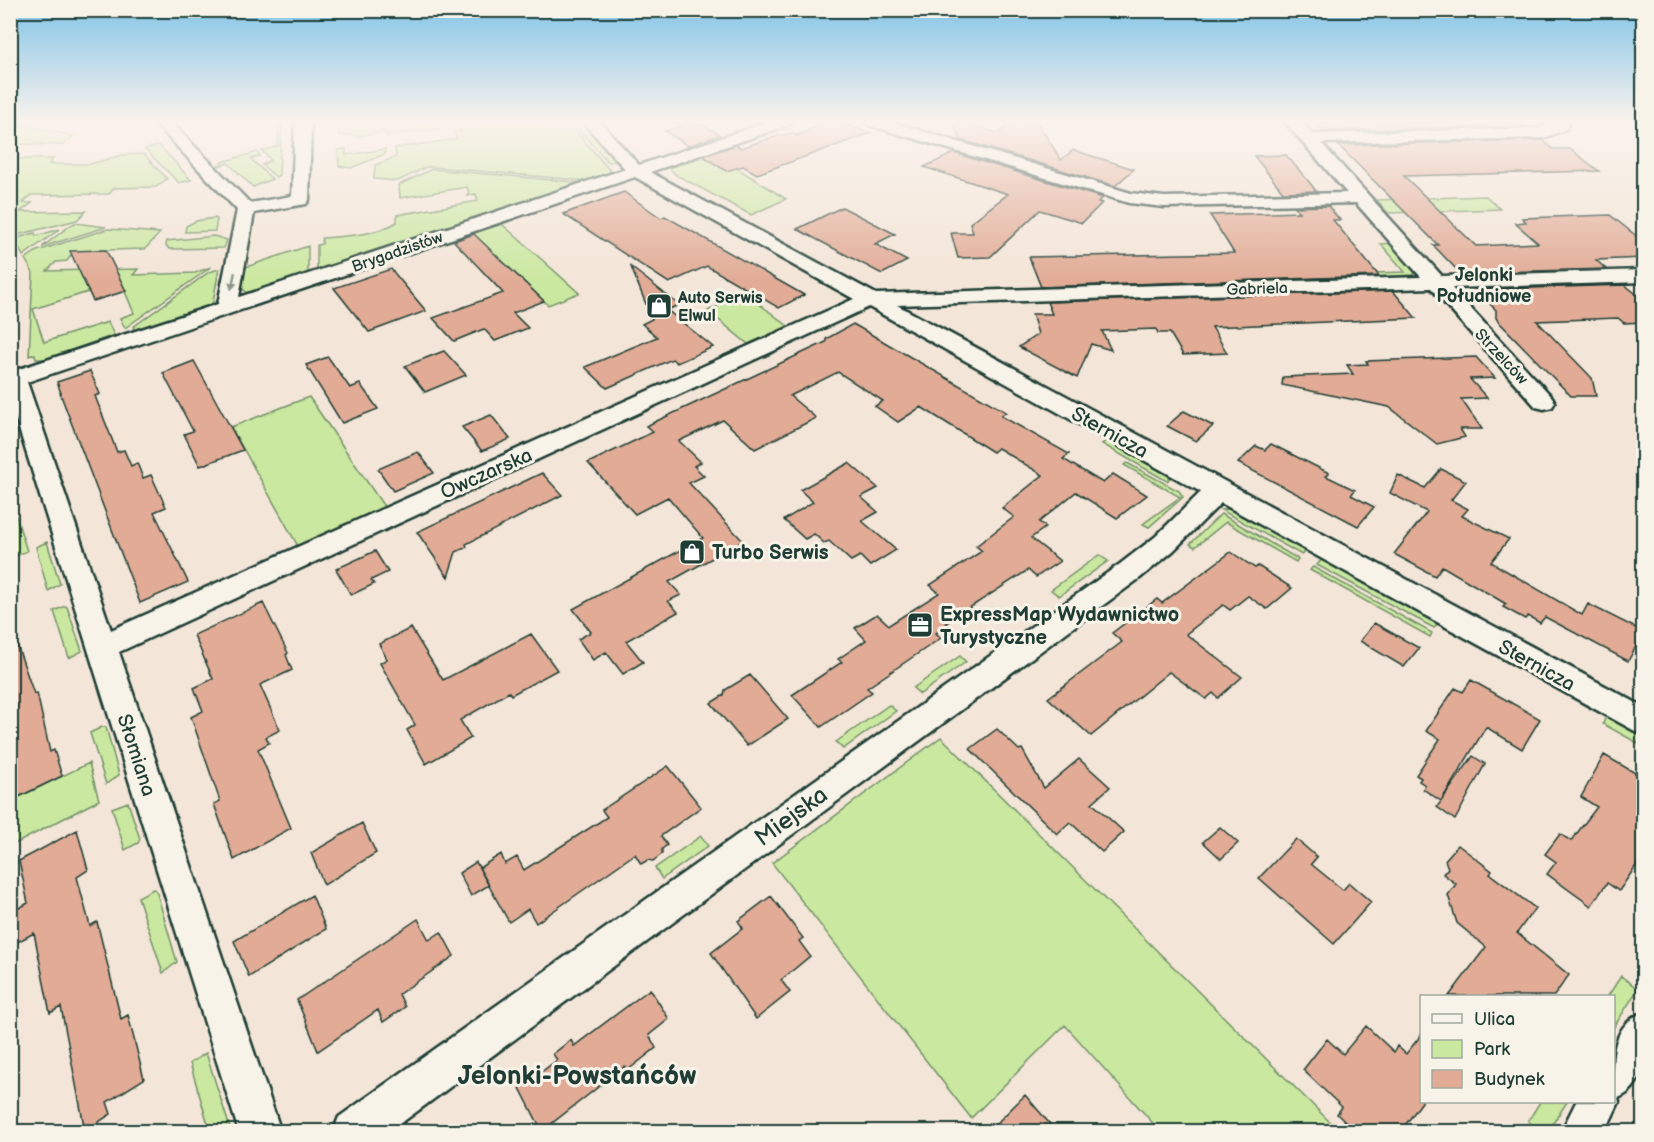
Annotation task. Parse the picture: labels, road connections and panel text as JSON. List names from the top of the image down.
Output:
{
  "streets": {
    "street": [
      "Brygadzistów",
      "Gabriela",
      "Strzelców",
      "Sternicza",
      "Owczarska",
      "Słomiana",
      "Miejska"
    ]
  },
  "crossings": [
    ["Brygadzistów", "Słomiana"],
    ["Gabriela", "Strzelców"],
    ["Gabriela", "Sternicza"],
    ["Gabriela", "Owczarska"],
    ["Sternicza", "Owczarska"],
    ["Sternicza", "Miejska"],
    ["Owczarska", "Słomiana"]
  ],
  "districts": ["Jelonki Południowe", "Jelonki-Powstańców"],
  "places": {
    "shop": ["Auto Serwis Elwul", "Turbo Serwis"],
    "office": ["ExpressMap Wydawnictwo Turystyczne"]
  },
  "legend": ["Ulica", "Park", "Budynek"]
}
